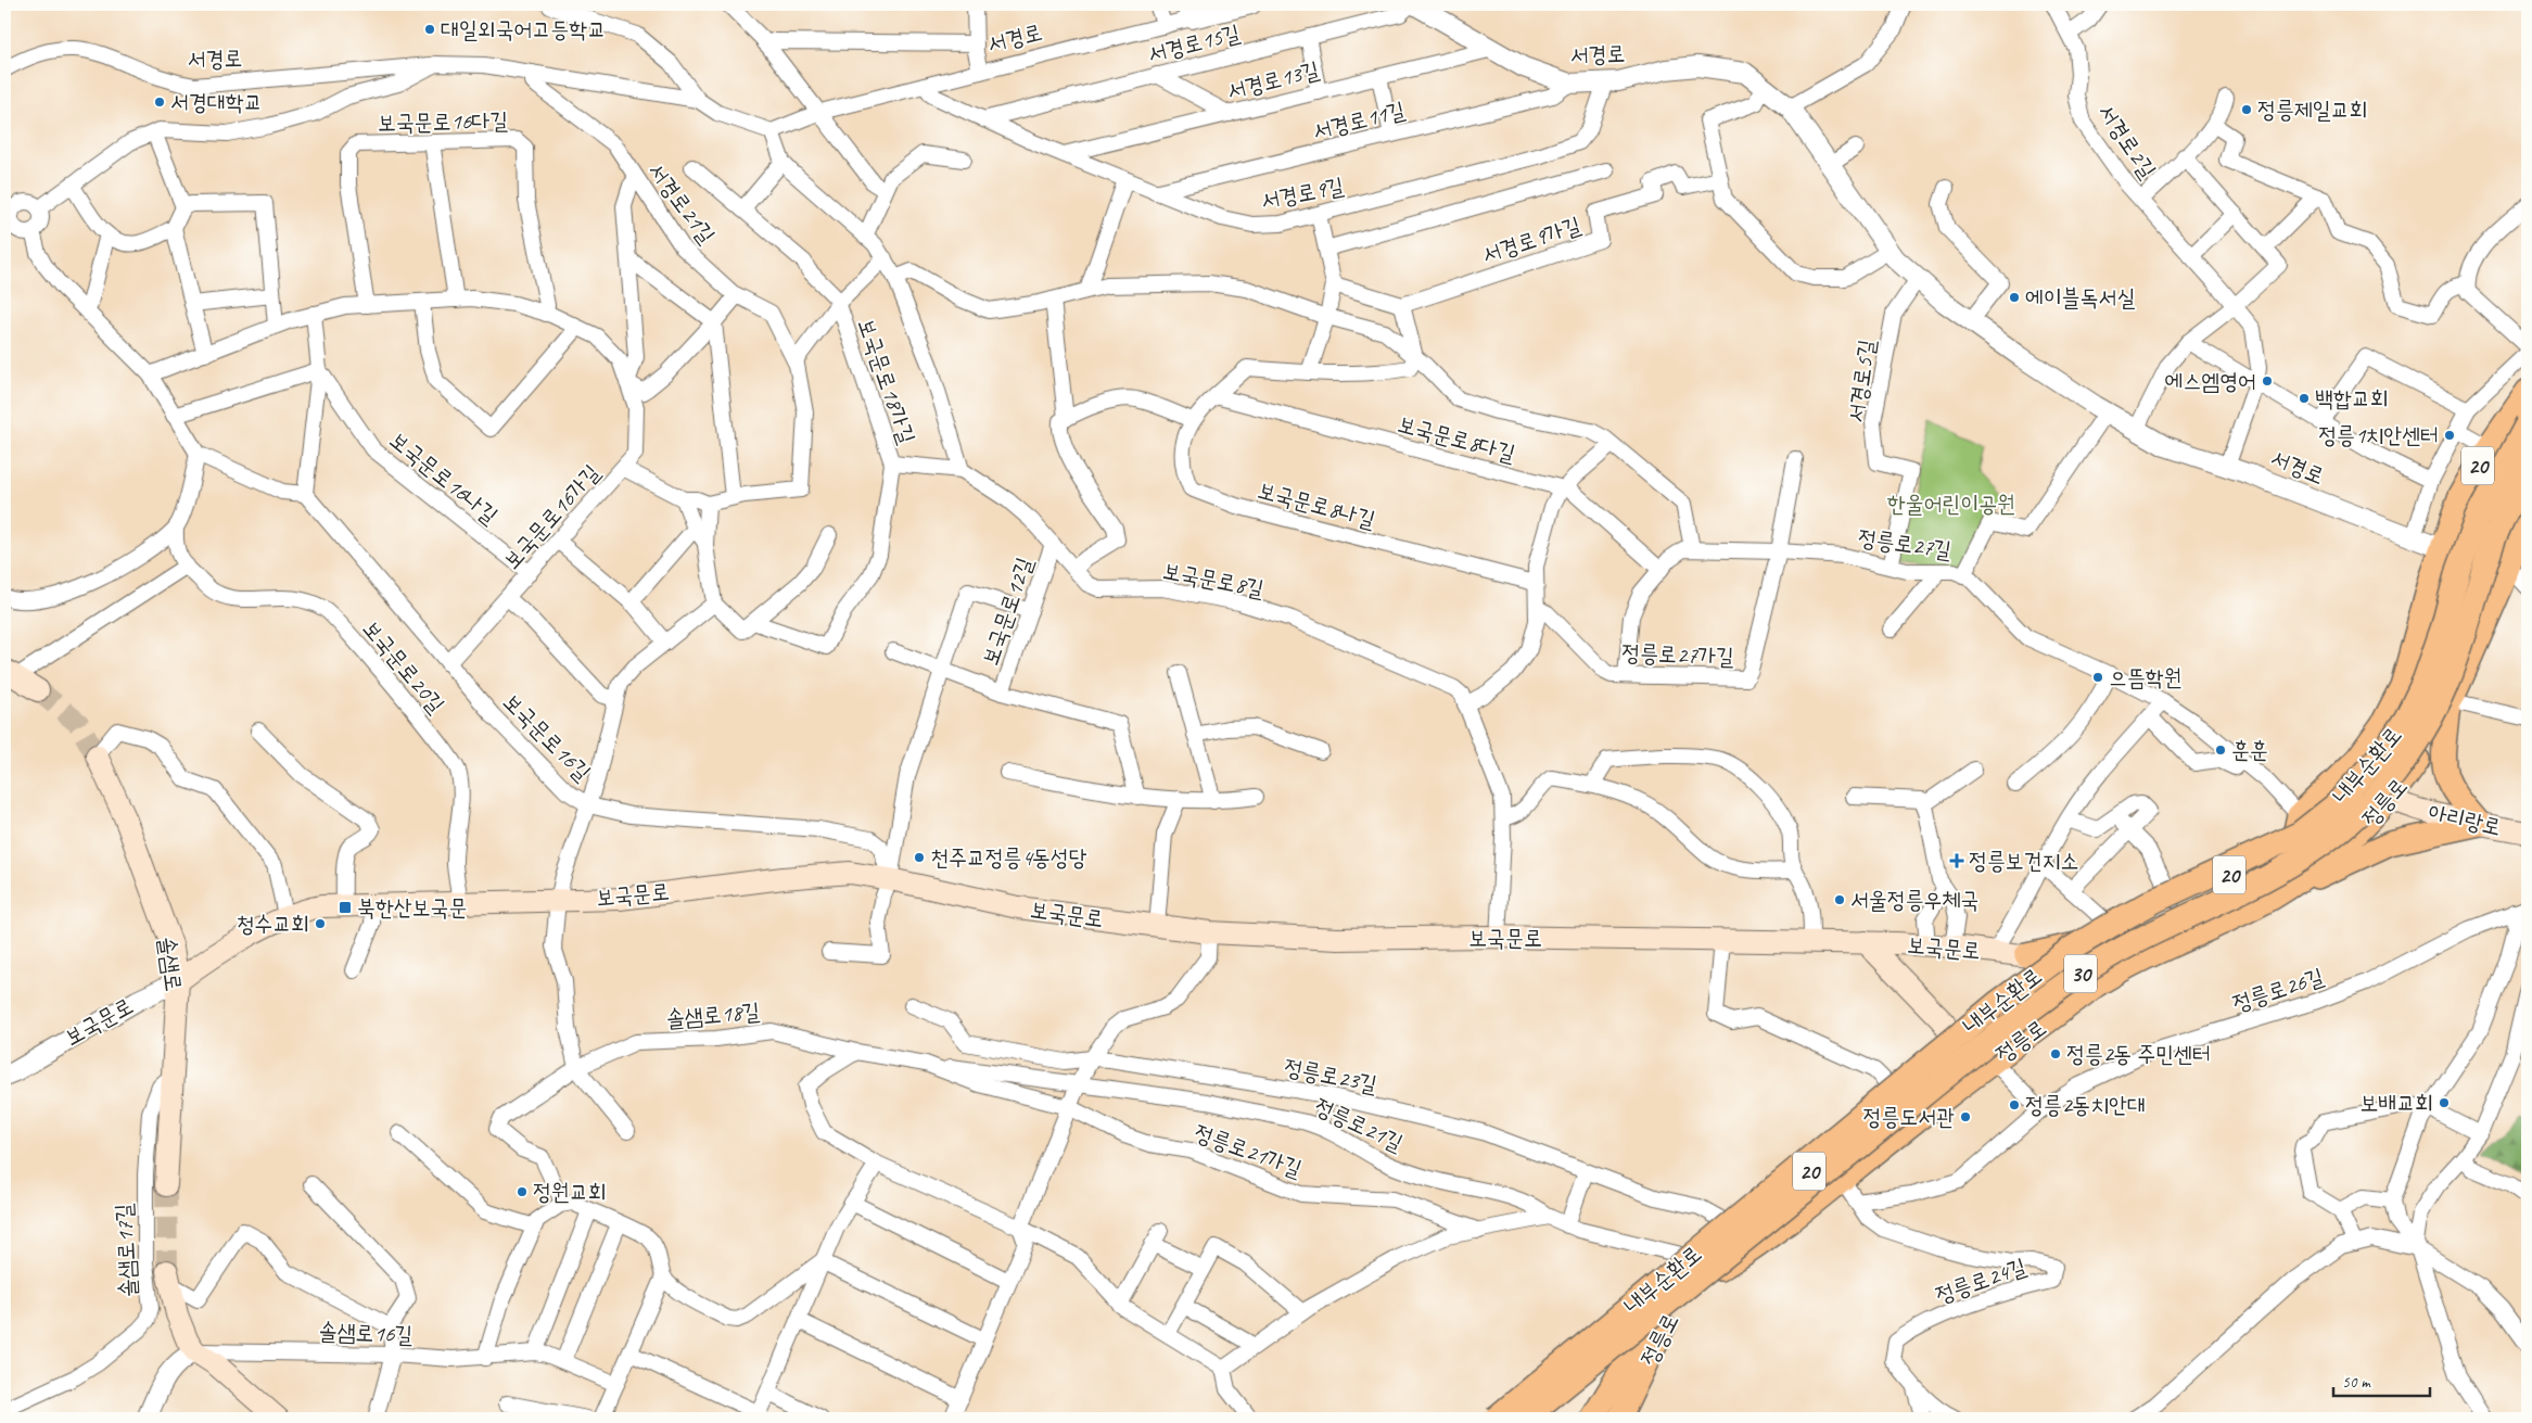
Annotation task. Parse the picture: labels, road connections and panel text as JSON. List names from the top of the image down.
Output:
{
  "streets": {
    "highway": ["내부순환로", "30"],
    "main road": [
      "20",
      "정릉로",
      "아리랑로",
      "보국문로",
      "솔샘로"
    ],
    "street": [
      "서경로",
      "서경로15길",
      "서경로13길",
      "서경로11길",
      "보국문로16다길",
      "서경로2길",
      "서경로9길",
      "서경로21길",
      "서경로9가길",
      "보국문로18가길",
      "서경로5길",
      "보국문로8다길",
      "보국문로16나길",
      "보국문로8나길",
      "보국문로16가길",
      "정릉로27길",
      "보국문로8길",
      "보국문로12길",
      "정릉로27가길",
      "보국문로20길",
      "보국문로16길",
      "정릉로26길",
      "솔샘로18길",
      "정릉로23길",
      "정릉로21길",
      "정릉로21가길",
      "솔샘로17길",
      "정릉로24길",
      "솔샘로16길"
    ]
  },
  "crossings": [
    ["서경로", "서경로15길"],
    ["서경로", "서경로13길"],
    ["서경로", "서경로11길"],
    ["서경로", "서경로2길"],
    ["서경로", "서경로9길"],
    ["서경로", "서경로21길"],
    ["서경로", "서경로5길"],
    ["서경로", "20"],
    ["서경로", "정릉로"],
    ["서경로15길", "서경로9길"],
    ["서경로13길", "서경로9길"],
    ["서경로11길", "서경로9길"],
    ["보국문로16다길", "보국문로16가길"],
    ["서경로21길", "보국문로16가길"],
    ["서경로5길", "정릉로27길"],
    ["보국문로8다길", "보국문로8나길"],
    ["보국문로8다길", "정릉로27길"],
    ["20", "정릉로27길"],
    ["보국문로16나길", "보국문로16가길"],
    ["보국문로16가길", "보국문로16길"],
    ["정릉로27길", "정릉로27가길"],
    ["보국문로8길", "보국문로12길"],
    ["보국문로8길", "보국문로"],
    ["보국문로20길", "보국문로"],
    ["보국문로16길", "보국문로"],
    ["정릉로", "아리랑로"],
    ["정릉로", "보국문로"],
    ["정릉로", "정릉로23길"],
    ["정릉로", "정릉로21길"],
    ["정릉로", "정릉로24길"],
    ["보국문로", "솔샘로"],
    ["솔샘로", "솔샘로17길"],
    ["정릉로26길", "정릉로24길"],
    ["솔샘로18길", "정릉로21길"],
    ["솔샘로18길", "정릉로21가길"]
  ],
  "parks": ["한울어린이공원"],
  "places": {
    "other": [
      "대일외국어고등학교",
      "서경대학교",
      "정릉제일교회",
      "에이블독서실",
      "에스엠영어",
      "백합교회",
      "정릉1치안센터",
      "으뜸학원",
      "훈훈",
      "천주교정릉4동성당",
      "서울정릉우체국",
      "청수교회",
      "정릉2동 주민센터",
      "보배교회",
      "정릉2동치안대",
      "정릉도서관",
      "정원교회"
    ],
    "health": ["정릉보건지소"],
    "transit": ["북한산보국문"]
  },
  "scale_bar": "50 m"
}
